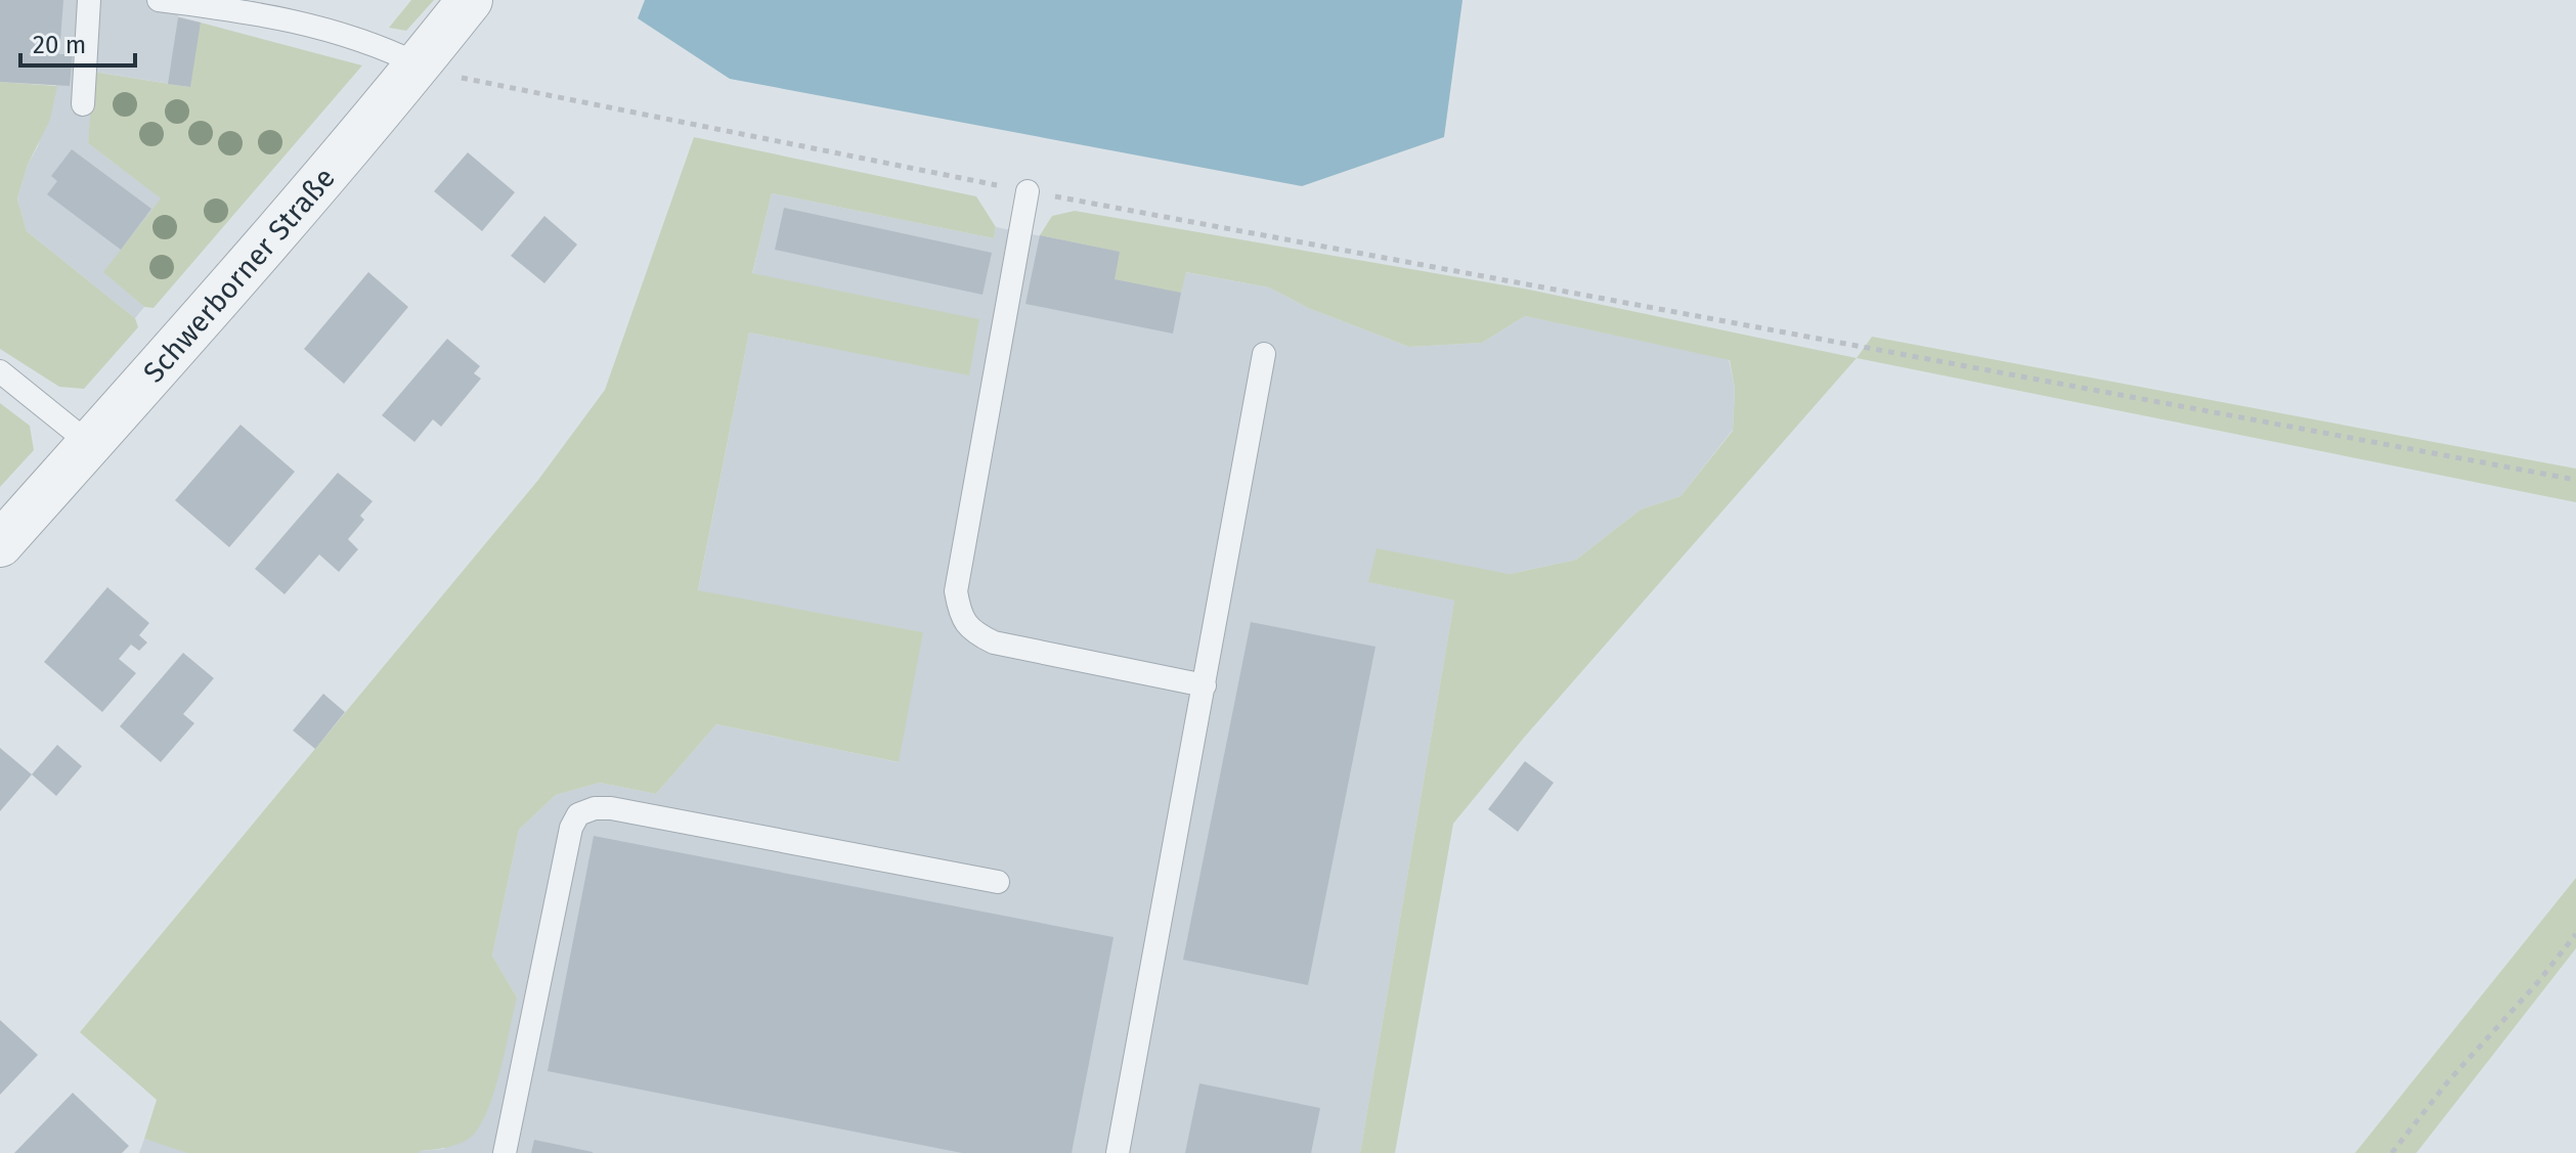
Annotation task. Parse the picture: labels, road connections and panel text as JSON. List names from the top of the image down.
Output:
{
  "streets": {
    "street": ["Schwerborner Straße"]
  },
  "scale_bar": "20 m"
}
